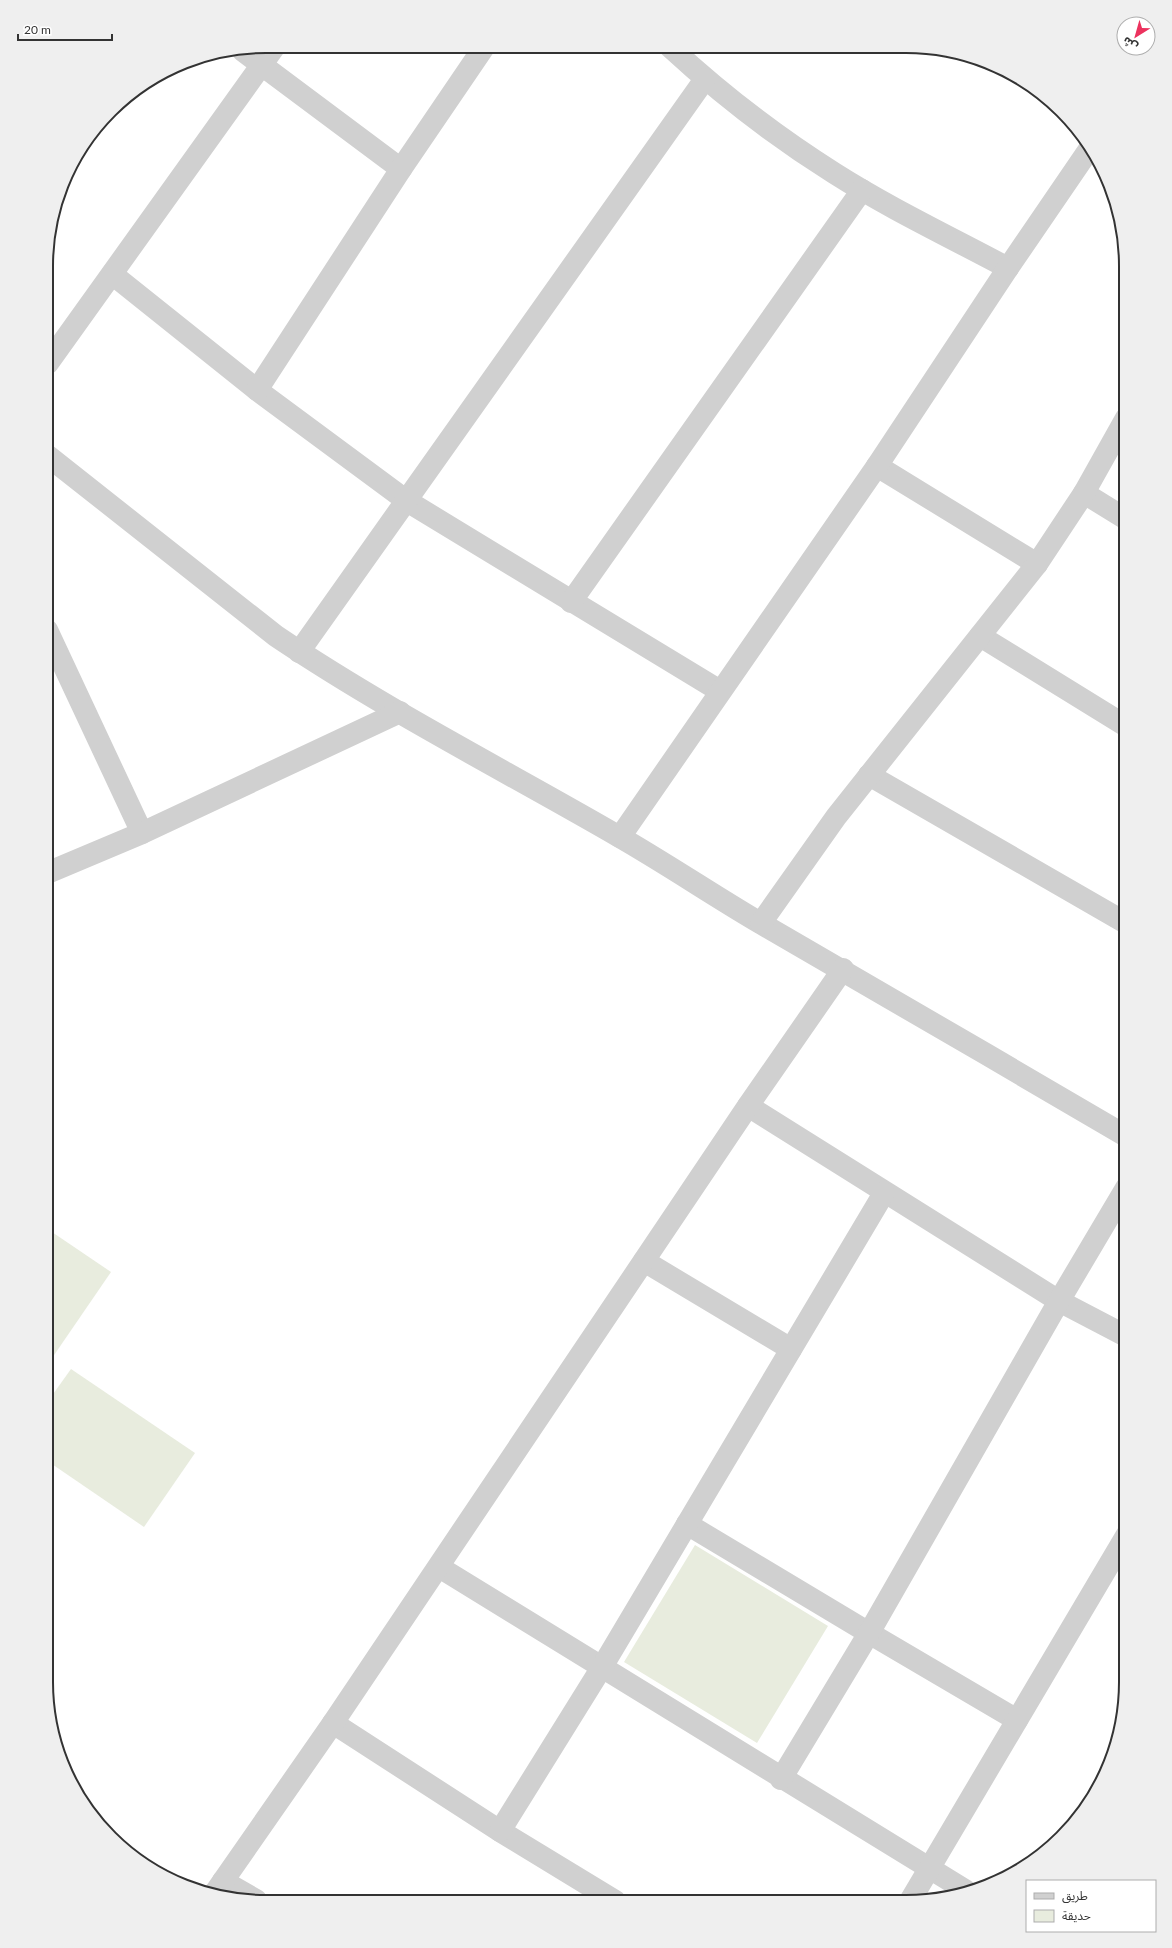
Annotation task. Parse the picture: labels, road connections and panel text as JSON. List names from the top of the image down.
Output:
{
  "legend": ["طريق", "حديقة"],
  "scale_bar": "20 m",
  "north": "bottom left"
}
